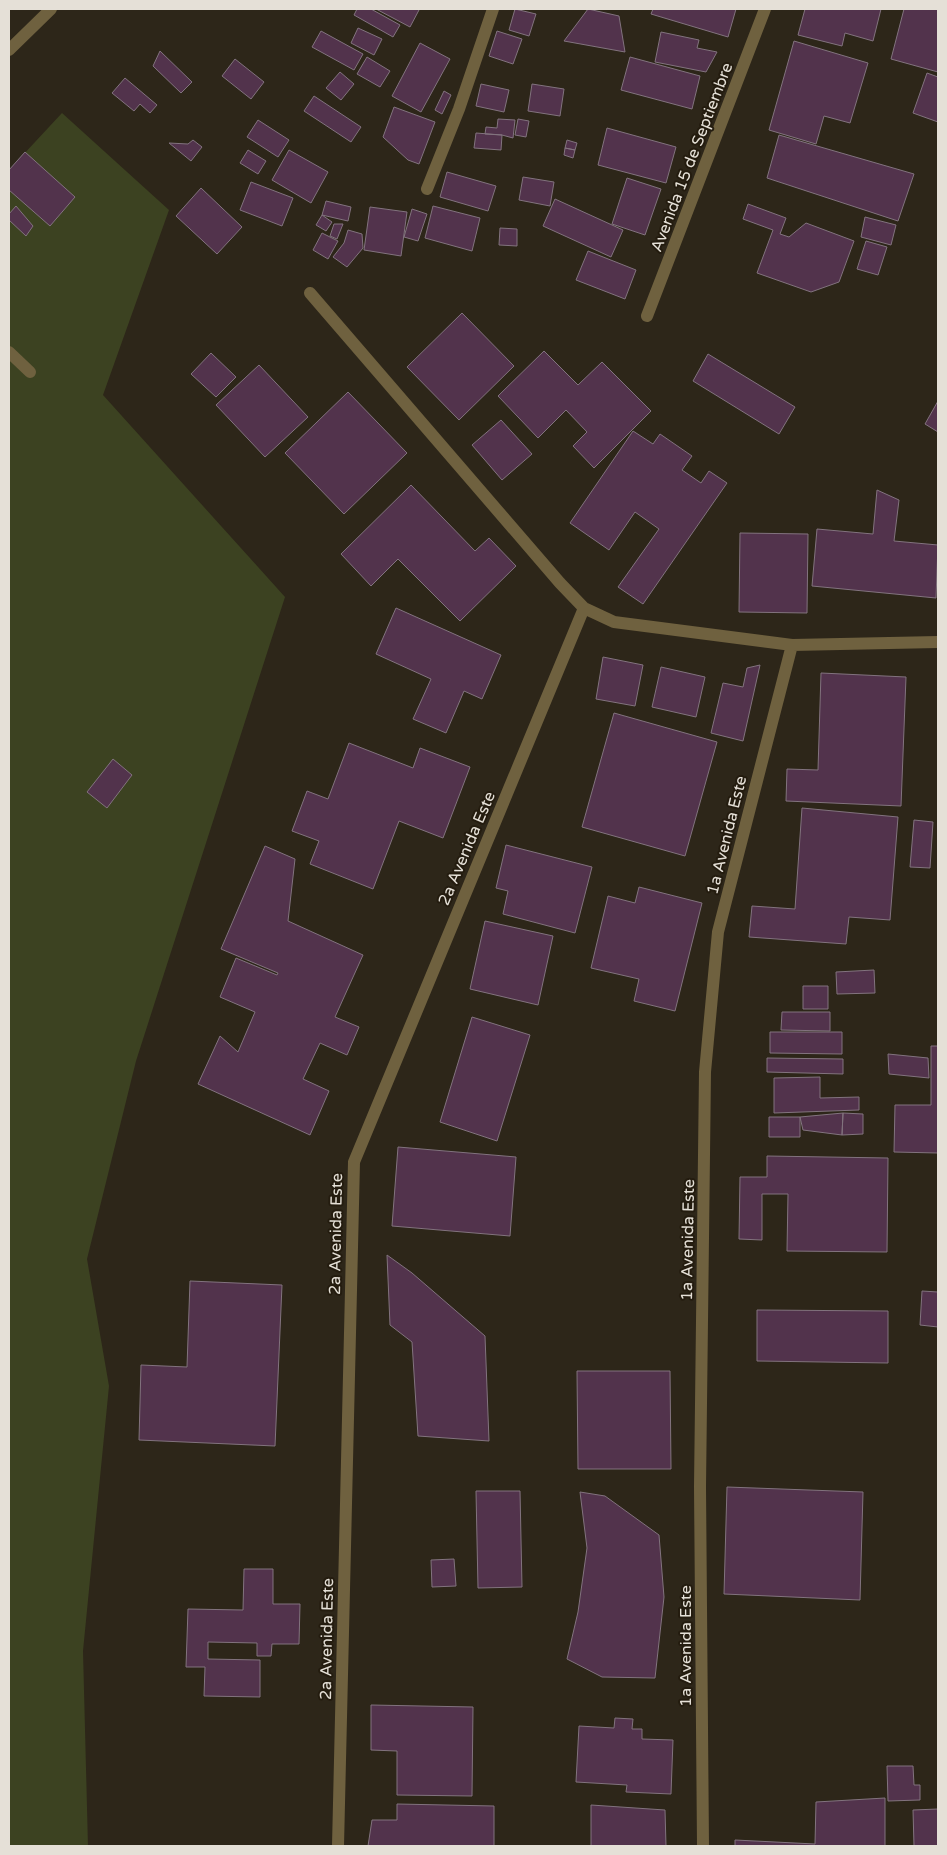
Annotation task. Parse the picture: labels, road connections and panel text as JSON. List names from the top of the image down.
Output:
{
  "streets": {
    "street": ["Avenida 15 de Septiembre", "1a Avenida Este", "2a Avenida Este"]
  }
}
